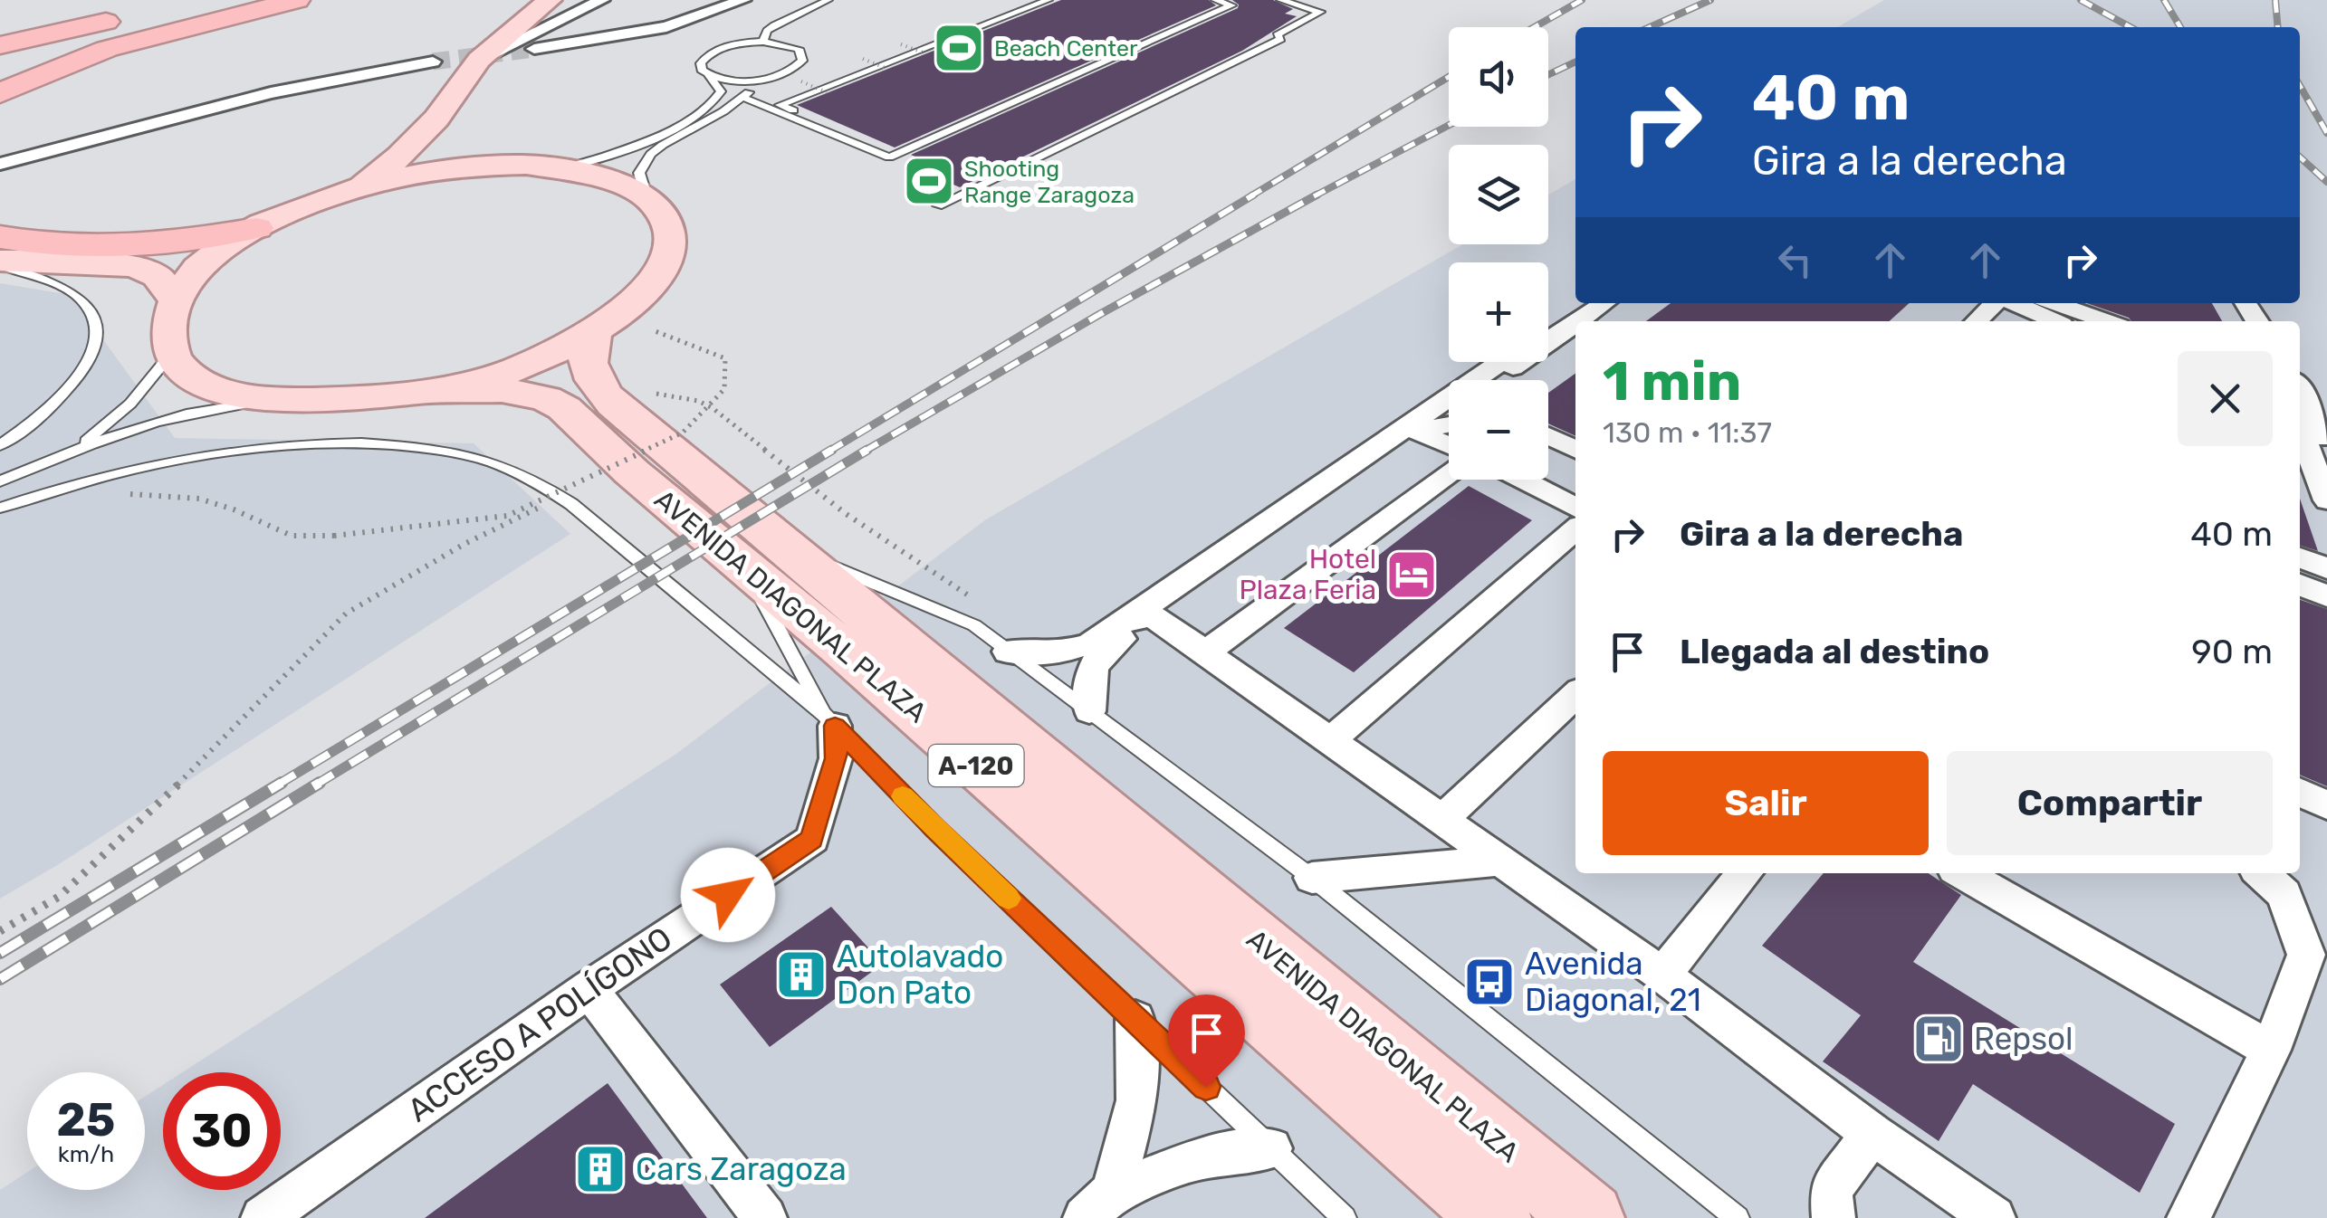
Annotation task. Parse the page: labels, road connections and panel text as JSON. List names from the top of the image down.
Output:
{
  "streets": {
    "main road": ["AVENIDA DIAGONAL PLAZA", "A-120"],
    "street": ["ACCESO A POLÍGONO"]
  },
  "places": {
    "sports": ["Beach Center", "Shooting Range Zaragoza"],
    "hotel": ["Hotel Plaza Feria"],
    "building": ["Autolavado Don Pato", "Cars Zaragoza"],
    "bus stop": ["Avenida Diagonal, 21"],
    "fuel station": ["Repsol"]
  },
  "page": {
    "map_buttons": ["+", "−"],
    "turn": ["40 m", "Gira a la derecha"],
    "heading": ["1 min", "130 m · 11:37"],
    "list": [
      {
        "name": "Gira a la derecha",
        "value": "40 m"
      },
      {
        "name": "Llegada al destino",
        "value": "90 m"
      }
    ],
    "buttons": ["Salir", "Compartir"],
    "speed": "25 km/h",
    "limit": "30"
  }
}
